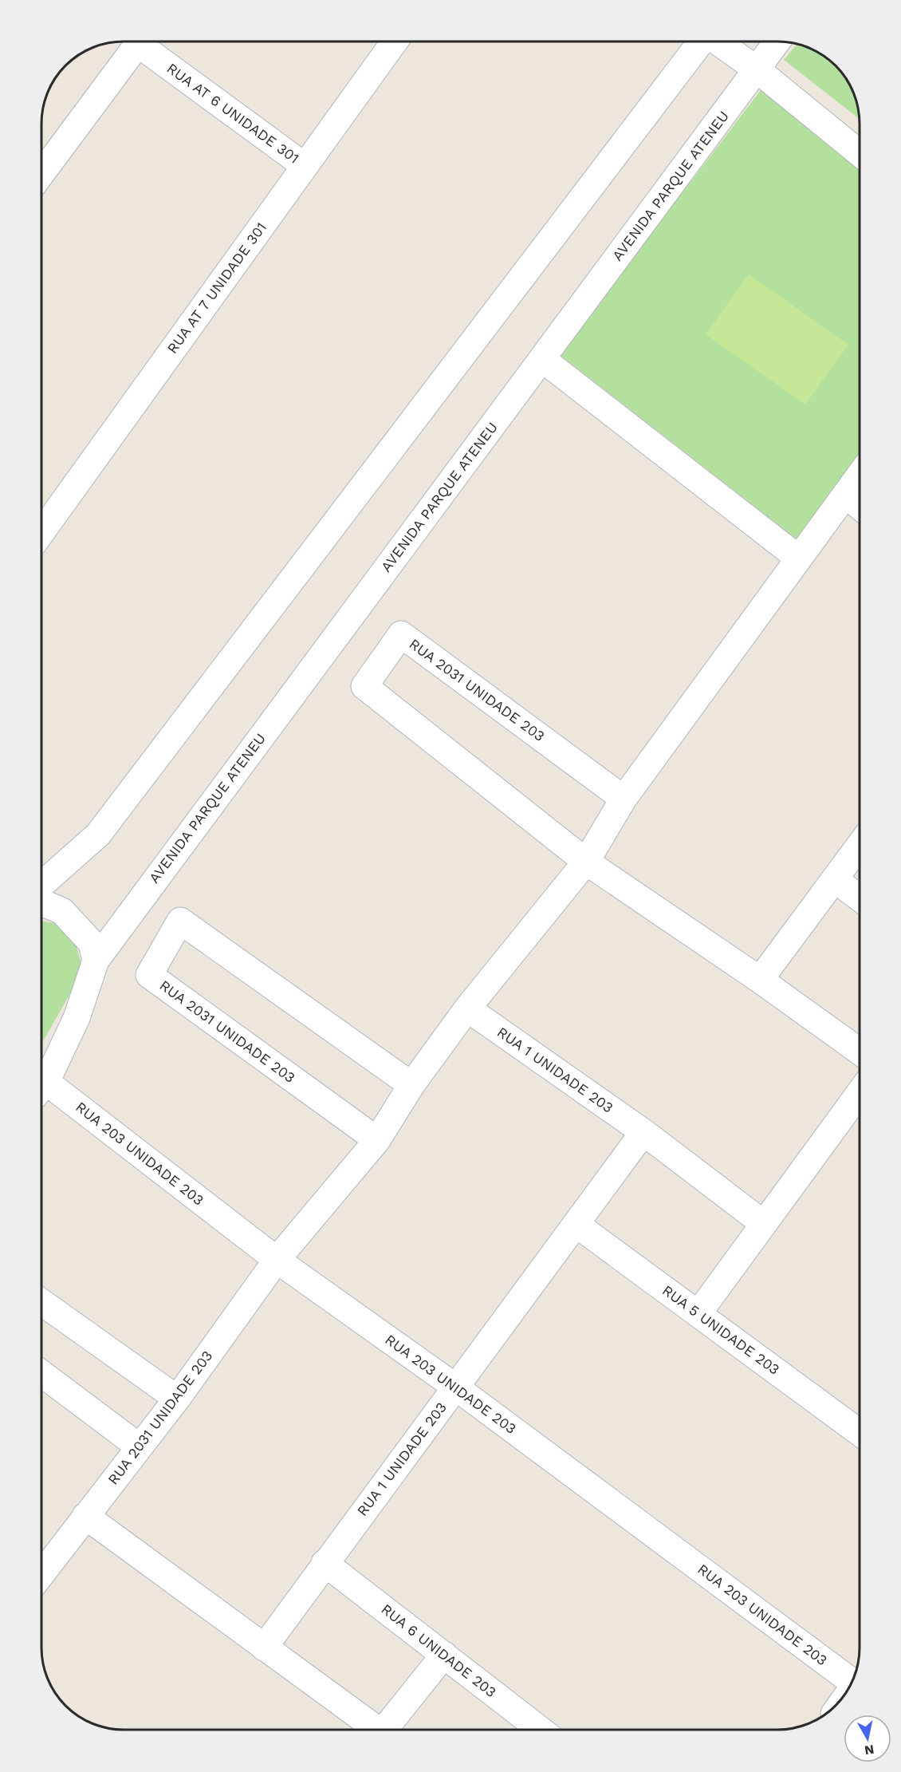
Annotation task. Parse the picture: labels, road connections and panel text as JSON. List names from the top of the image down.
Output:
{
  "streets": {
    "street": [
      "RUA AT 6 UNIDADE 301",
      "AVENIDA PARQUE ATENEU",
      "RUA AT 7 UNIDADE 301",
      "RUA 2031 UNIDADE 203",
      "RUA 1 UNIDADE 203",
      "RUA 203 UNIDADE 203",
      "RUA 5 UNIDADE 203",
      "RUA 6 UNIDADE 203"
    ]
  },
  "crossings": [
    ["RUA AT 6 UNIDADE 301", "RUA AT 7 UNIDADE 301"],
    ["RUA 2031 UNIDADE 203", "RUA 1 UNIDADE 203"],
    ["RUA 2031 UNIDADE 203", "RUA 203 UNIDADE 203"],
    ["RUA 1 UNIDADE 203", "RUA 203 UNIDADE 203"],
    ["RUA 1 UNIDADE 203", "RUA 5 UNIDADE 203"],
    ["RUA 1 UNIDADE 203", "RUA 6 UNIDADE 203"]
  ],
  "north": "bottom"
}
